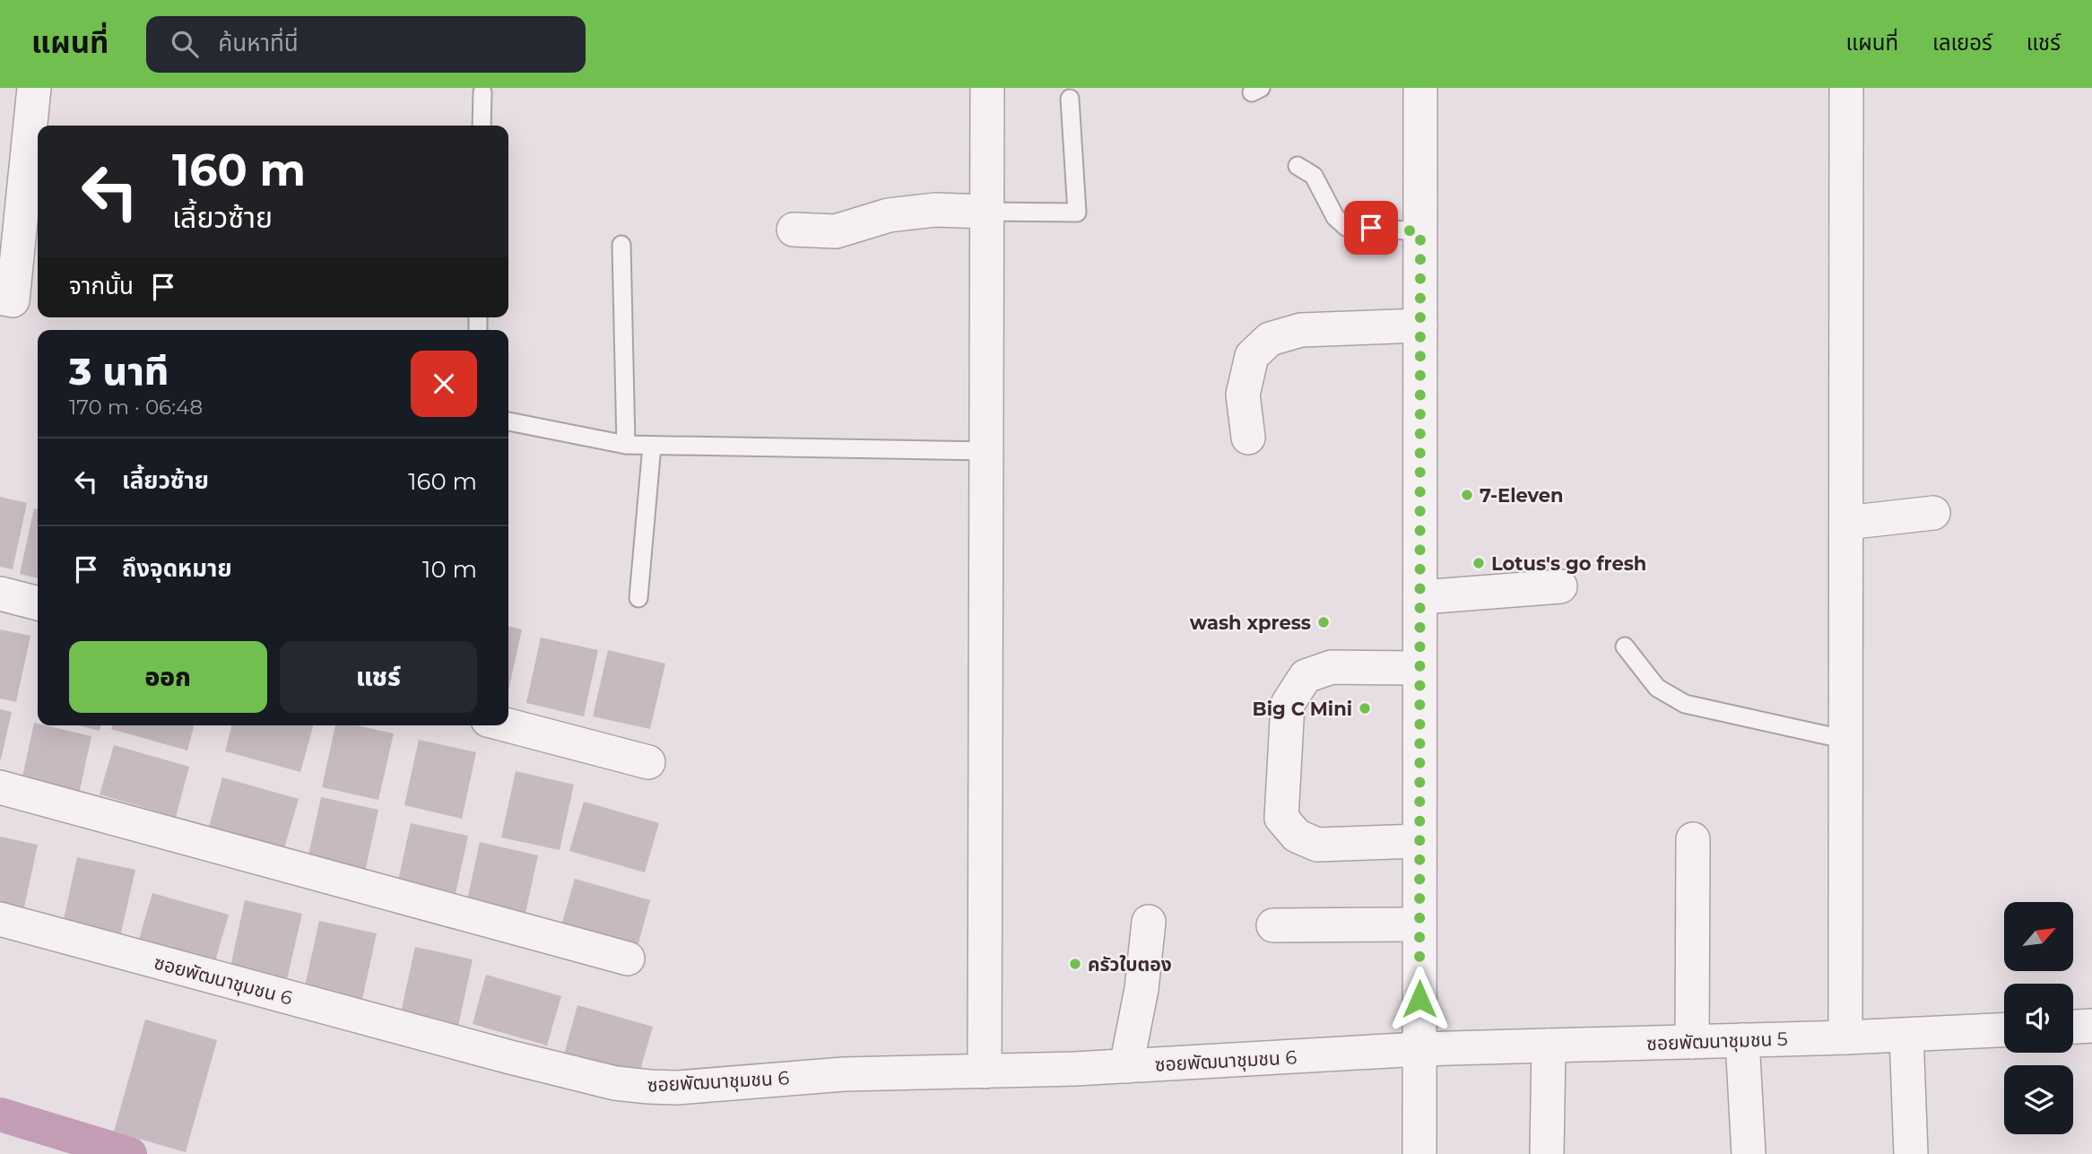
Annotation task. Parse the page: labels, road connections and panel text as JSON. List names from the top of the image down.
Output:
{
  "streets": {
    "street": ["ซอยพัฒนาชุมชน 6", "ซอยพัฒนาชุมชน 5"]
  },
  "crossings": [
    ["ซอยพัฒนาชุมชน 6", "ซอยพัฒนาชุมชน 5"]
  ],
  "places": [
    "7-Eleven",
    "Lotus's go fresh",
    "wash xpress",
    "Big C Mini",
    "ครัวใบตอง"
  ],
  "north": "top right",
  "page": {
    "header": "แผนที่",
    "search": "ค้นหาที่นี่",
    "nav": ["แผนที่", "เลเยอร์", "แชร์"],
    "turn": ["160 m", "เลี้ยวซ้าย"],
    "then": "จากนั้น",
    "heading": ["3 นาที", "170 m · 06:48"],
    "list": [
      {
        "name": "เลี้ยวซ้าย",
        "value": "160 m"
      },
      {
        "name": "ถึงจุดหมาย",
        "value": "10 m"
      }
    ],
    "buttons": ["ออก", "แชร์"]
  }
}
